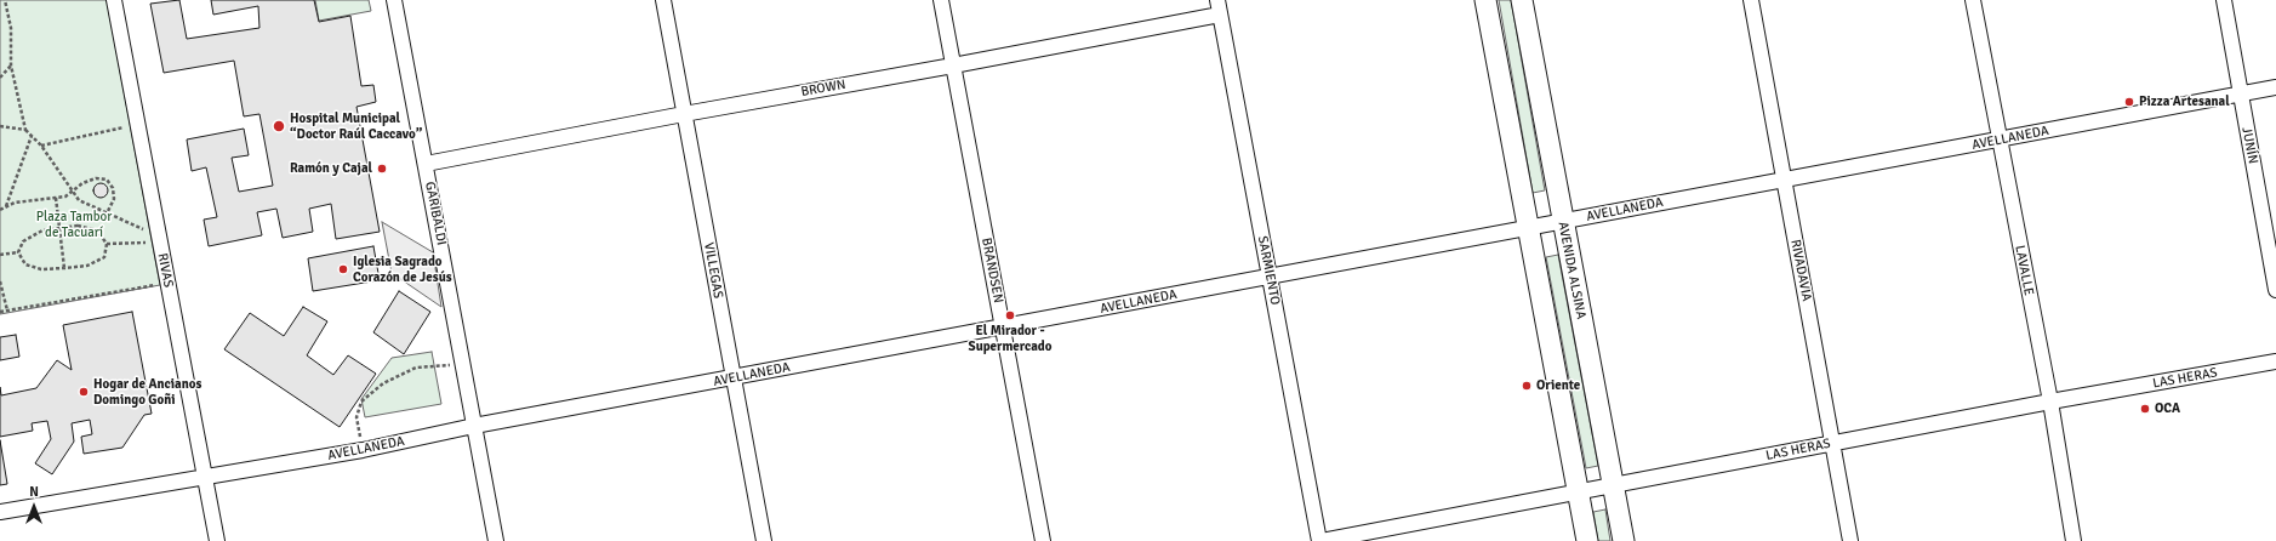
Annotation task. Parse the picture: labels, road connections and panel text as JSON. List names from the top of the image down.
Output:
{
  "streets": {
    "main road": ["AVENIDA ALSINA"],
    "street": [
      "BROWN",
      "AVELLANEDA",
      "JUNÍN",
      "GARIBALDI",
      "RIVAS",
      "VILLEGAS",
      "BRANDSEN",
      "SARMIENTO",
      "RIVADAVIA",
      "LAVALLE",
      "LAS HERAS"
    ]
  },
  "crossings": [
    ["BROWN", "GARIBALDI"],
    ["BROWN", "VILLEGAS"],
    ["BROWN", "BRANDSEN"],
    ["BROWN", "SARMIENTO"],
    ["AVELLANEDA", "JUNÍN"],
    ["AVELLANEDA", "GARIBALDI"],
    ["AVELLANEDA", "RIVAS"],
    ["AVELLANEDA", "VILLEGAS"],
    ["AVELLANEDA", "BRANDSEN"],
    ["AVELLANEDA", "SARMIENTO"],
    ["AVELLANEDA", "AVENIDA ALSINA"],
    ["AVELLANEDA", "RIVADAVIA"],
    ["AVELLANEDA", "LAVALLE"],
    ["SARMIENTO", "LAS HERAS"],
    ["AVENIDA ALSINA", "LAS HERAS"],
    ["RIVADAVIA", "LAS HERAS"],
    ["LAVALLE", "LAS HERAS"]
  ],
  "parks": ["Plaza Tambor de Tacuarí"],
  "places": [
    "Pizza Artesanal",
    "Hospital Municipal “Doctor Raúl Caccavo”",
    "Ramón y Cajal",
    "Iglesia Sagrado Corazón de Jesús",
    "El Mirador - Supermercado",
    "Oriente",
    "Hogar de Ancianos Domingo Goñi",
    "OCA"
  ],
  "north": "top"
}
